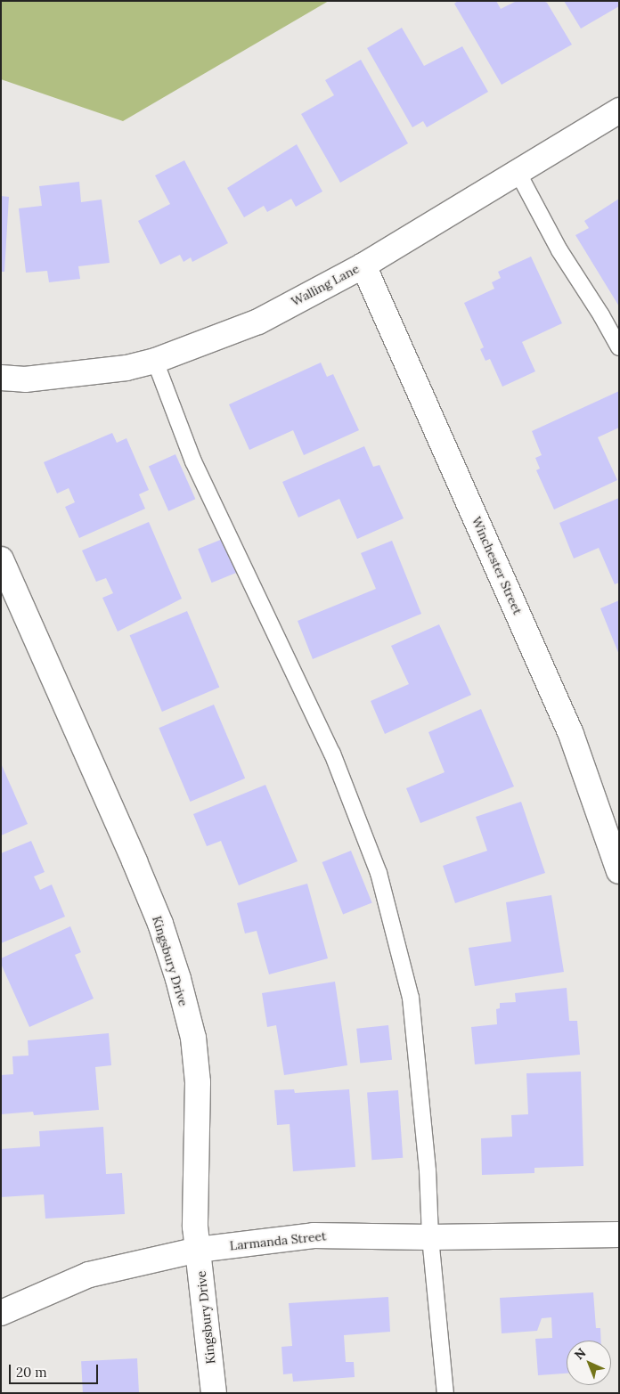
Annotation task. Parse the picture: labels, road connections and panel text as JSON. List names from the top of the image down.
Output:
{
  "streets": {
    "street": [
      "Walling Lane",
      "Winchester Street",
      "Kingsbury Drive",
      "Larmanda Street"
    ]
  },
  "crossings": [
    ["Walling Lane", "Winchester Street"],
    ["Kingsbury Drive", "Larmanda Street"]
  ],
  "scale_bar": "20 m",
  "north": "top left"
}
